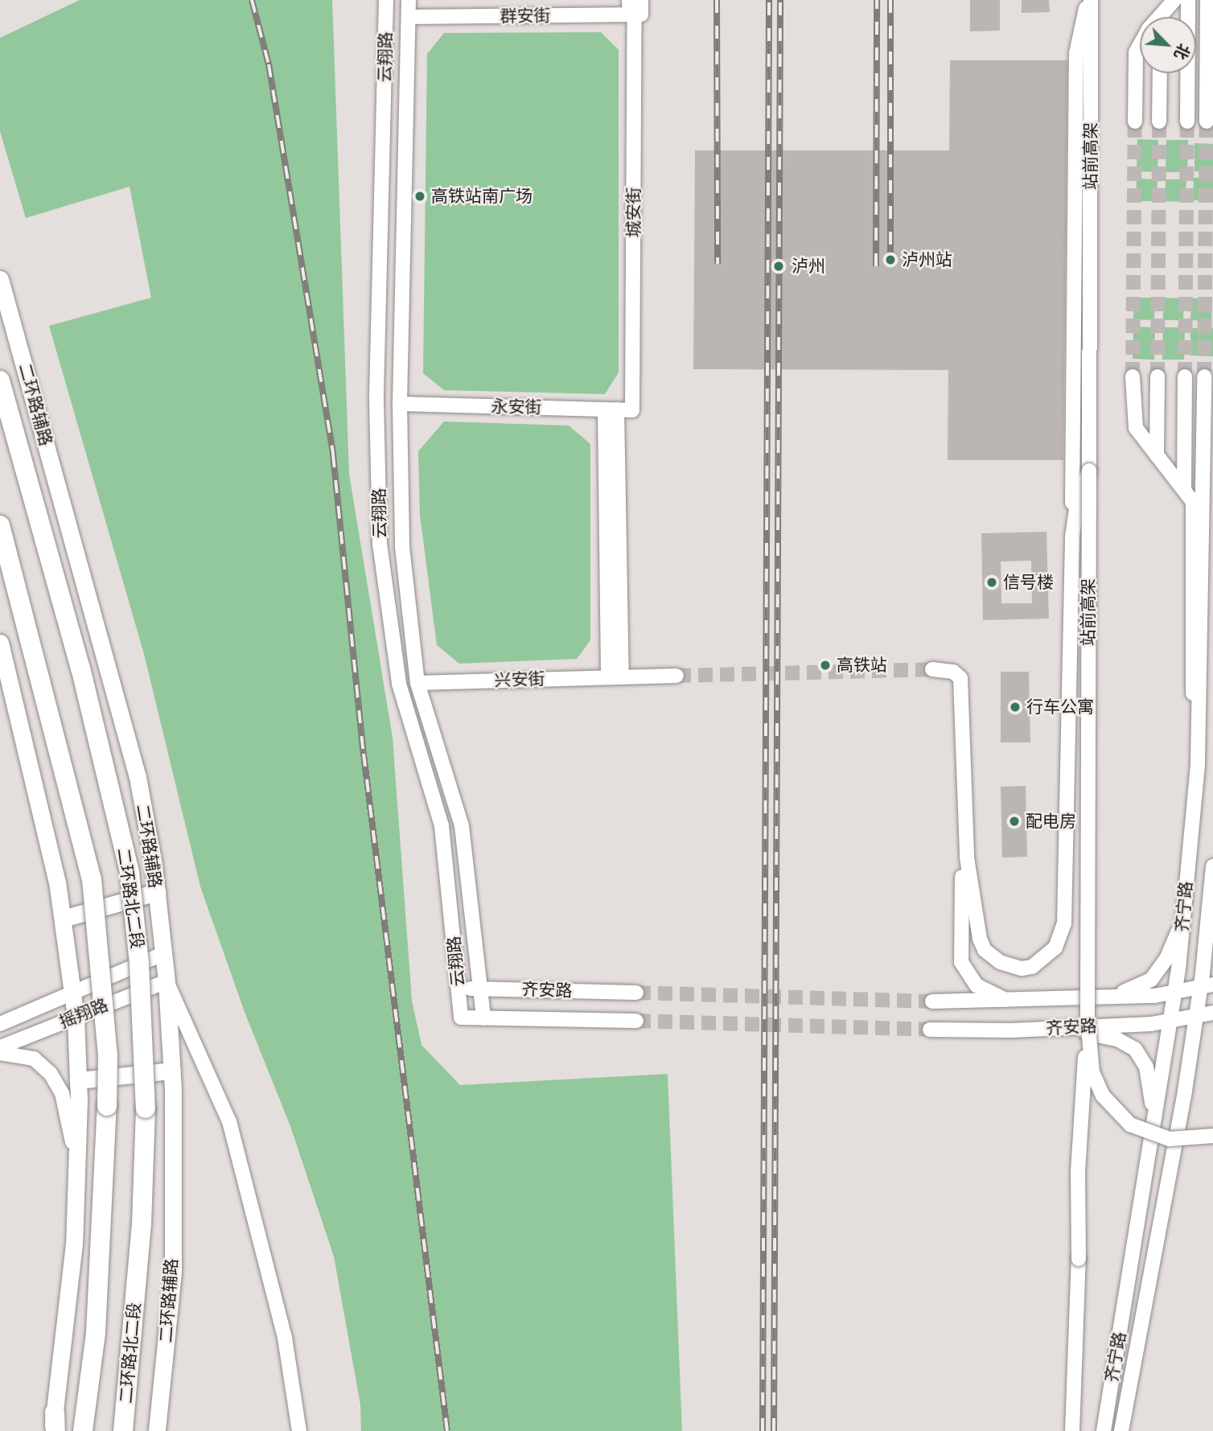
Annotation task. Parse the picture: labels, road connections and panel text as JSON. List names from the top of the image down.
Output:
{
  "streets": {
    "highway": ["二环路北二段"],
    "main road": ["二环路辅路"],
    "street": [
      "群安街",
      "云翔路",
      "站前高架",
      "城安街",
      "永安街",
      "兴安街",
      "齐宁路",
      "齐安路",
      "摇翔路"
    ]
  },
  "crossings": [
    ["群安街", "云翔路"],
    ["群安街", "城安街"],
    ["云翔路", "永安街"],
    ["云翔路", "兴安街"],
    ["云翔路", "齐安路"],
    ["城安街", "永安街"],
    ["二环路辅路", "摇翔路"],
    ["齐宁路", "齐安路"]
  ],
  "places": [
    "高铁站南广场",
    "泸州站",
    "泸州",
    "信号楼",
    "高铁站",
    "行车公寓",
    "配电房"
  ],
  "north": "bottom right"
}
